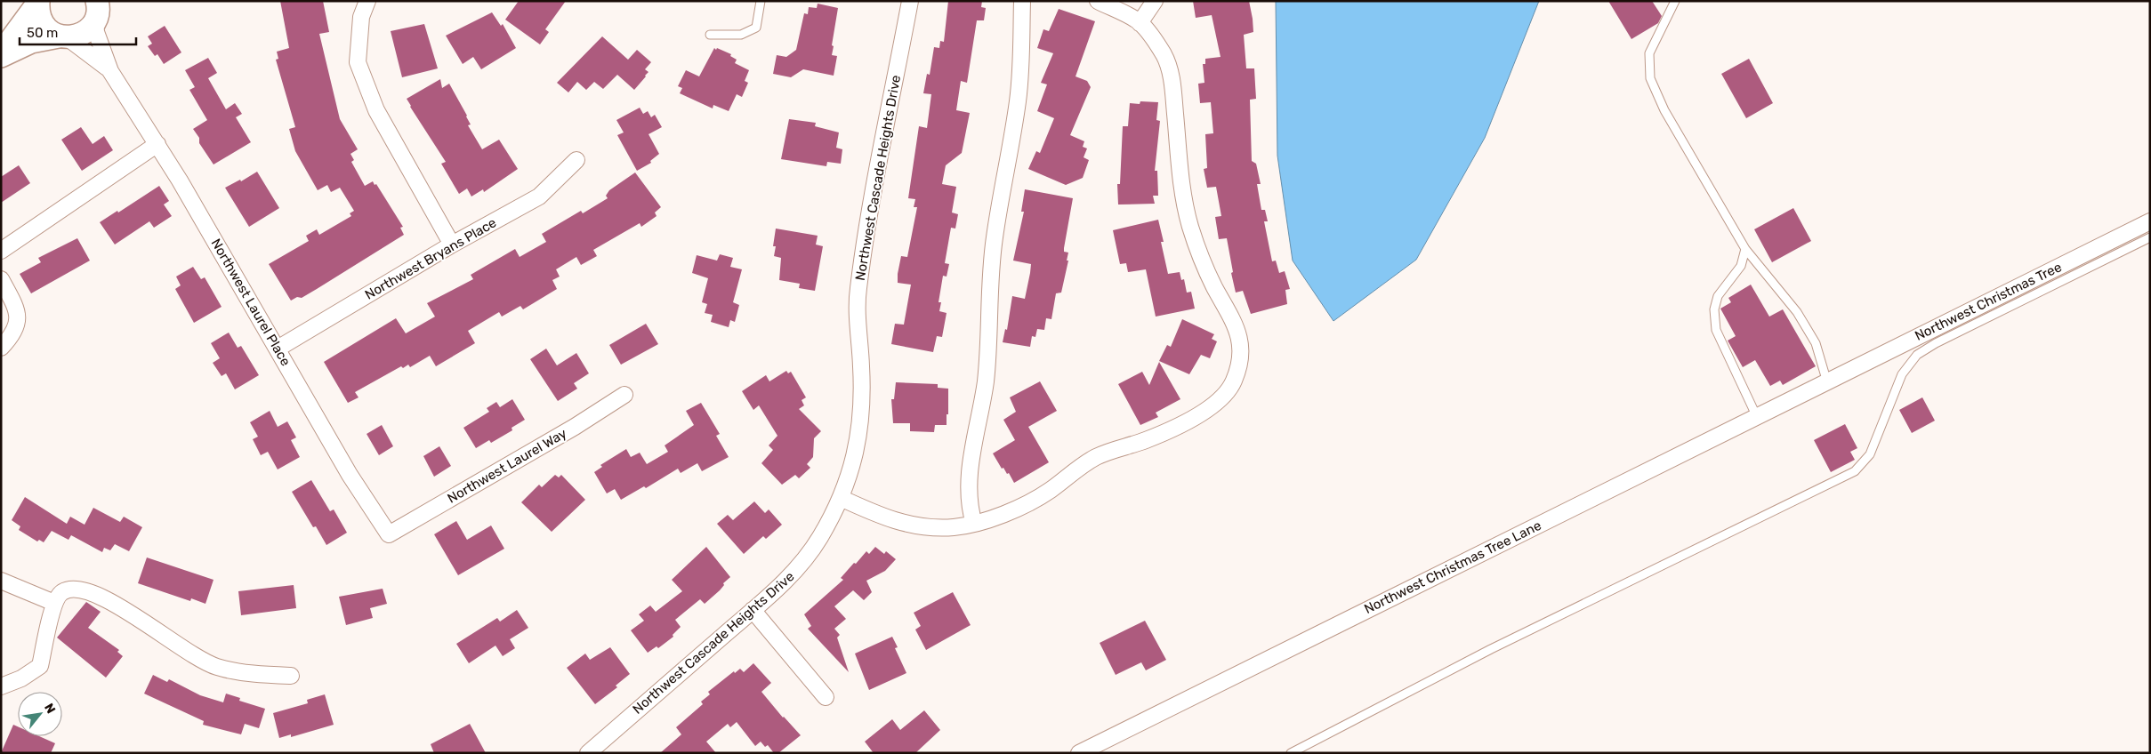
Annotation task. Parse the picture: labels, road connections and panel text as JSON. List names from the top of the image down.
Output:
{
  "streets": {
    "street": [
      "Northwest Cascade Heights Drive",
      "Northwest Bryans Place",
      "Northwest Christmas Tree",
      "Northwest Laurel Place",
      "Northwest Laurel Way",
      "Northwest Christmas Tree Lane"
    ]
  },
  "crossings": [
    ["Northwest Bryans Place", "Northwest Laurel Place"],
    ["Northwest Christmas Tree", "Northwest Christmas Tree Lane"],
    ["Northwest Laurel Place", "Northwest Laurel Way"]
  ],
  "scale_bar": "50 m",
  "north": "top right"
}
